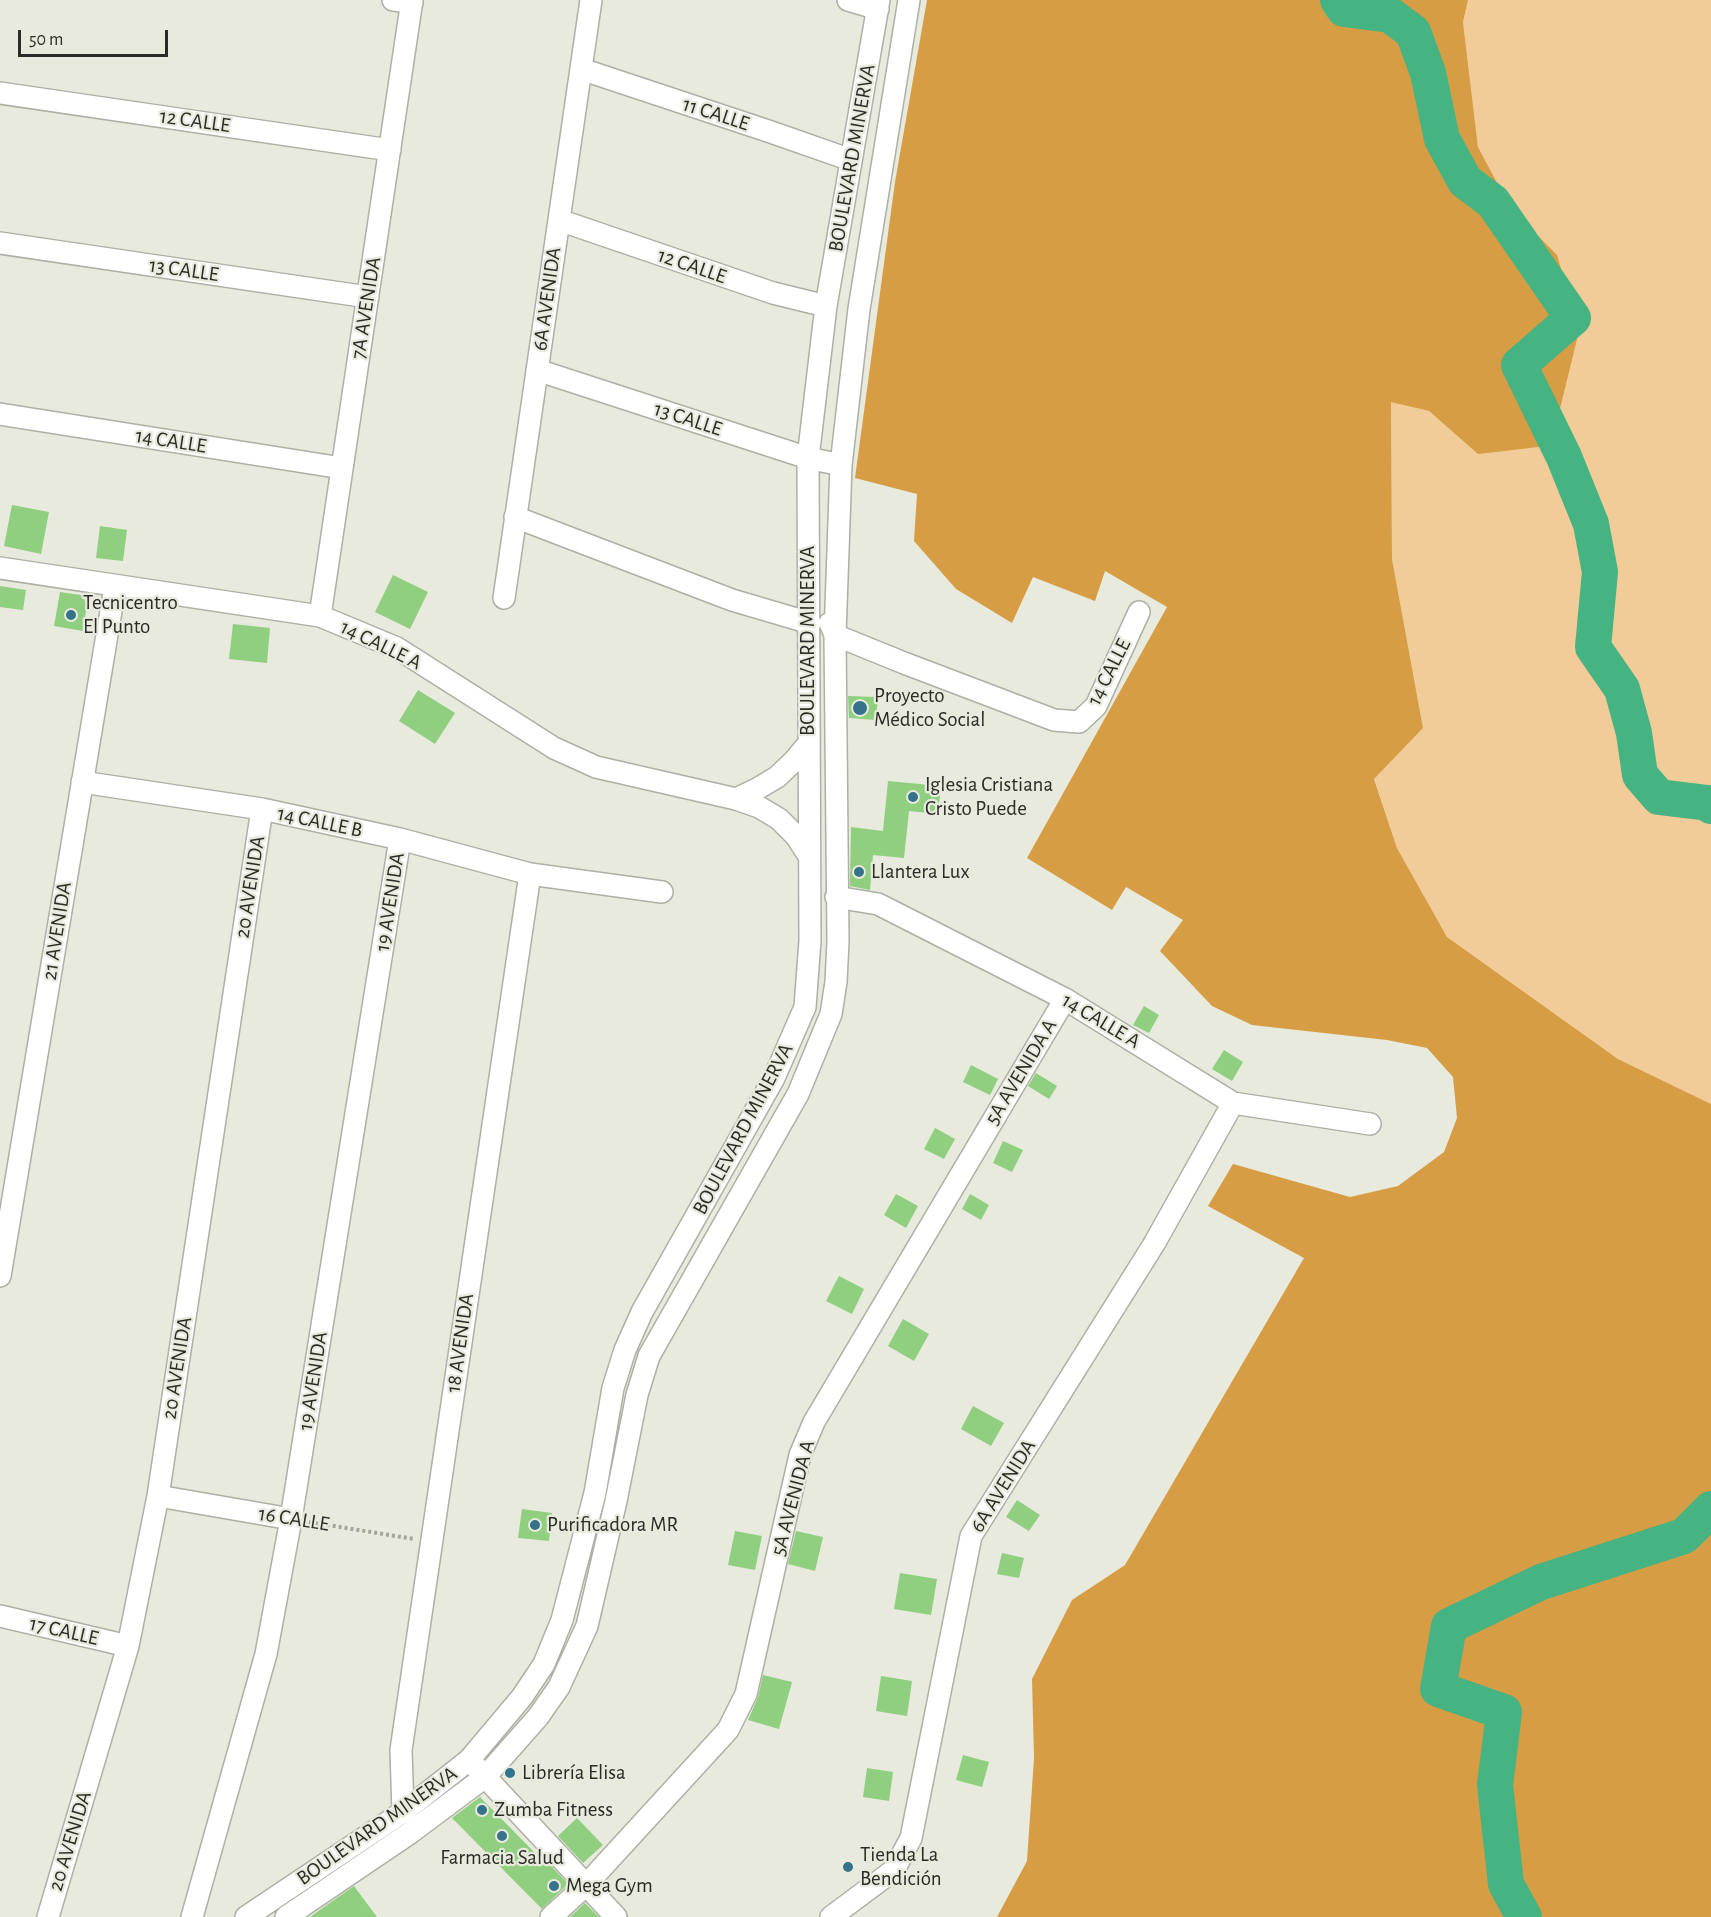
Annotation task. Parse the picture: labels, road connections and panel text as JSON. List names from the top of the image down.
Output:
{
  "streets": {
    "street": [
      "11 CALLE",
      "12 CALLE",
      "BOULEVARD MINERVA",
      "13 CALLE",
      "6A AVENIDA",
      "7A AVENIDA",
      "14 CALLE",
      "14 CALLE A",
      "14 CALLE B",
      "20 AVENIDA",
      "19 AVENIDA",
      "21 AVENIDA",
      "5A AVENIDA A",
      "18 AVENIDA",
      "16 CALLE",
      "17 CALLE"
    ]
  },
  "crossings": [
    ["11 CALLE", "BOULEVARD MINERVA"],
    ["11 CALLE", "6A AVENIDA"],
    ["12 CALLE", "BOULEVARD MINERVA"],
    ["12 CALLE", "6A AVENIDA"],
    ["12 CALLE", "7A AVENIDA"],
    ["BOULEVARD MINERVA", "13 CALLE"],
    ["BOULEVARD MINERVA", "14 CALLE"],
    ["BOULEVARD MINERVA", "14 CALLE A"],
    ["BOULEVARD MINERVA", "18 AVENIDA"],
    ["13 CALLE", "6A AVENIDA"],
    ["13 CALLE", "7A AVENIDA"],
    ["6A AVENIDA", "14 CALLE A"],
    ["7A AVENIDA", "14 CALLE"],
    ["7A AVENIDA", "14 CALLE A"],
    ["14 CALLE A", "21 AVENIDA"],
    ["14 CALLE A", "5A AVENIDA A"],
    ["14 CALLE B", "20 AVENIDA"],
    ["14 CALLE B", "19 AVENIDA"],
    ["14 CALLE B", "21 AVENIDA"],
    ["14 CALLE B", "18 AVENIDA"],
    ["20 AVENIDA", "16 CALLE"],
    ["20 AVENIDA", "17 CALLE"],
    ["19 AVENIDA", "16 CALLE"],
    ["18 AVENIDA", "16 CALLE"]
  ],
  "places": [
    "Tecnicentro El Punto",
    "Proyecto Médico Social",
    "Iglesia Cristiana Cristo Puede",
    "Llantera Lux",
    "Purificadora MR",
    "Librería Elisa",
    "Zumba Fitness",
    "Farmacia Salud",
    "Tienda La Bendición",
    "Mega Gym"
  ],
  "scale_bar": "50 m"
}
